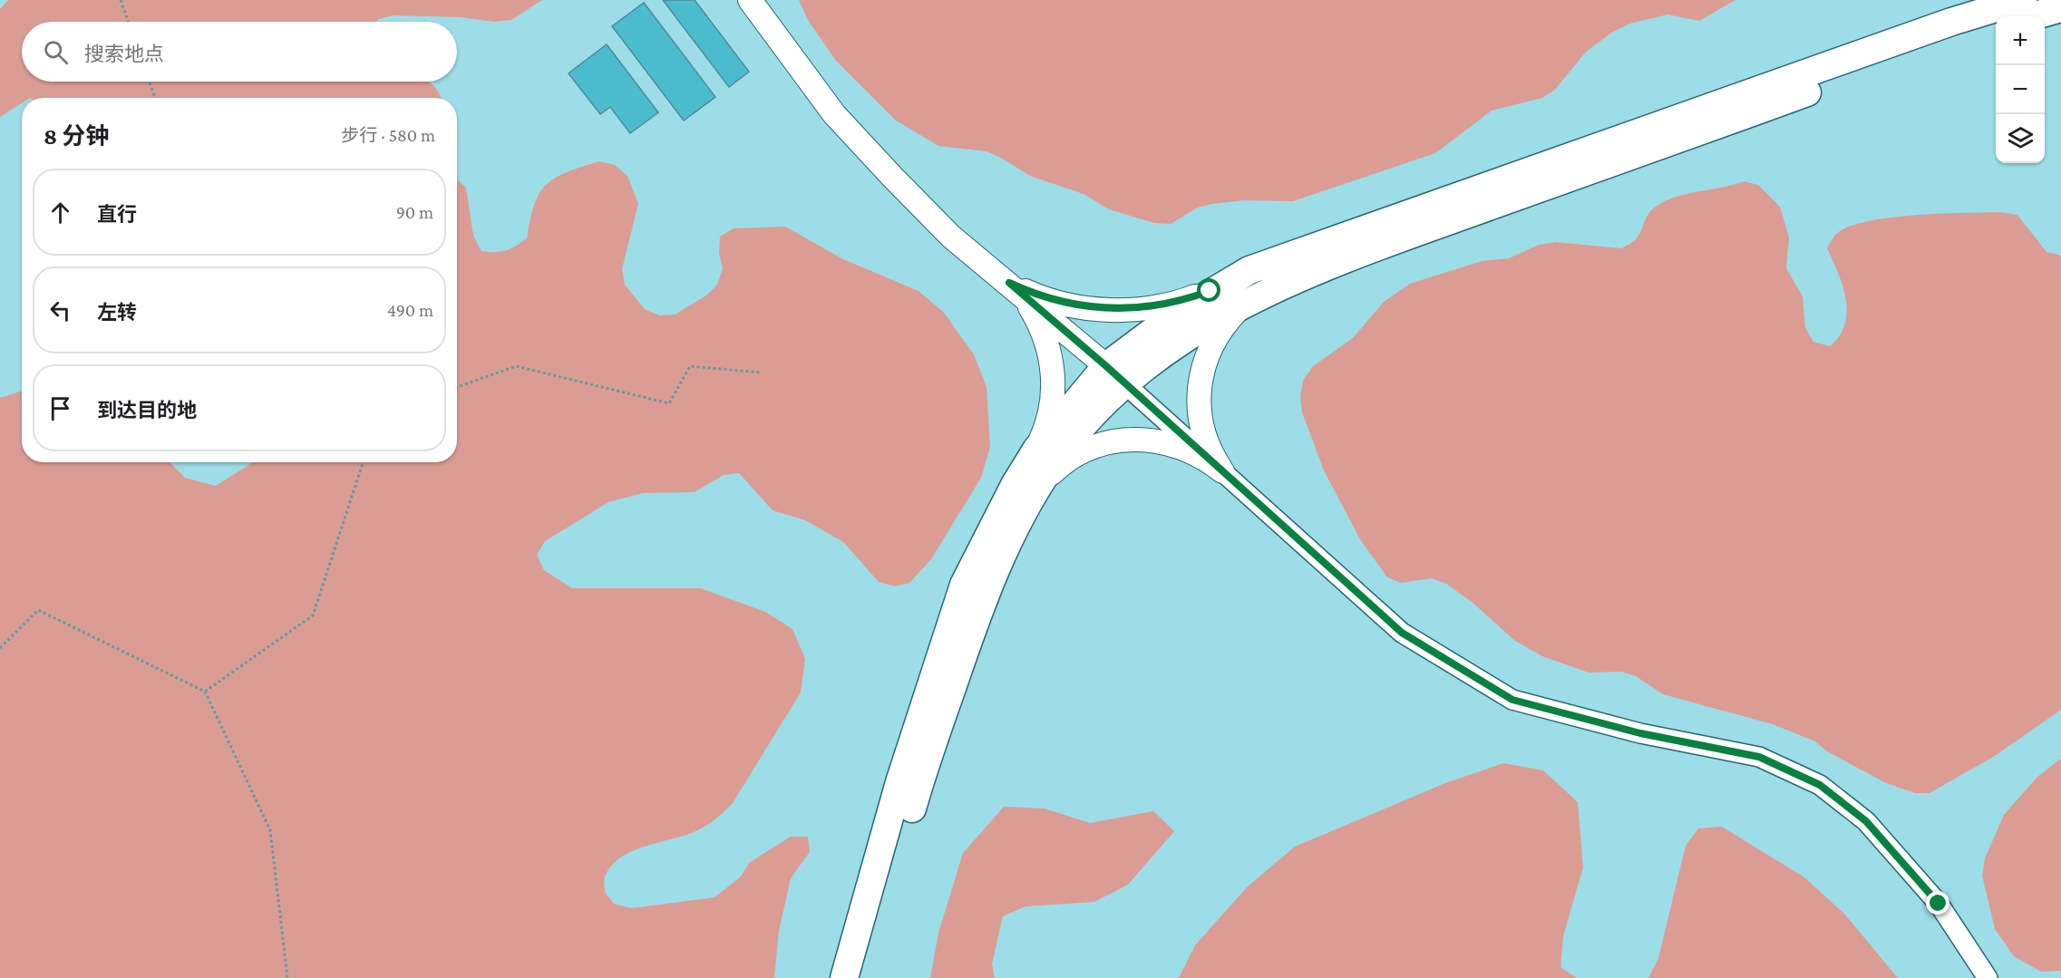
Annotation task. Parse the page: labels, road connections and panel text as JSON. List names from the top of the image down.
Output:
{
  "page": {
    "map_buttons": ["+", "−"],
    "search": "搜索地点",
    "heading": ["8 分钟", "步行 · 580 m"],
    "list": [
      ["直行", "90 m"],
      ["左转", "490 m"],
      "到达目的地"
    ]
  }
}
